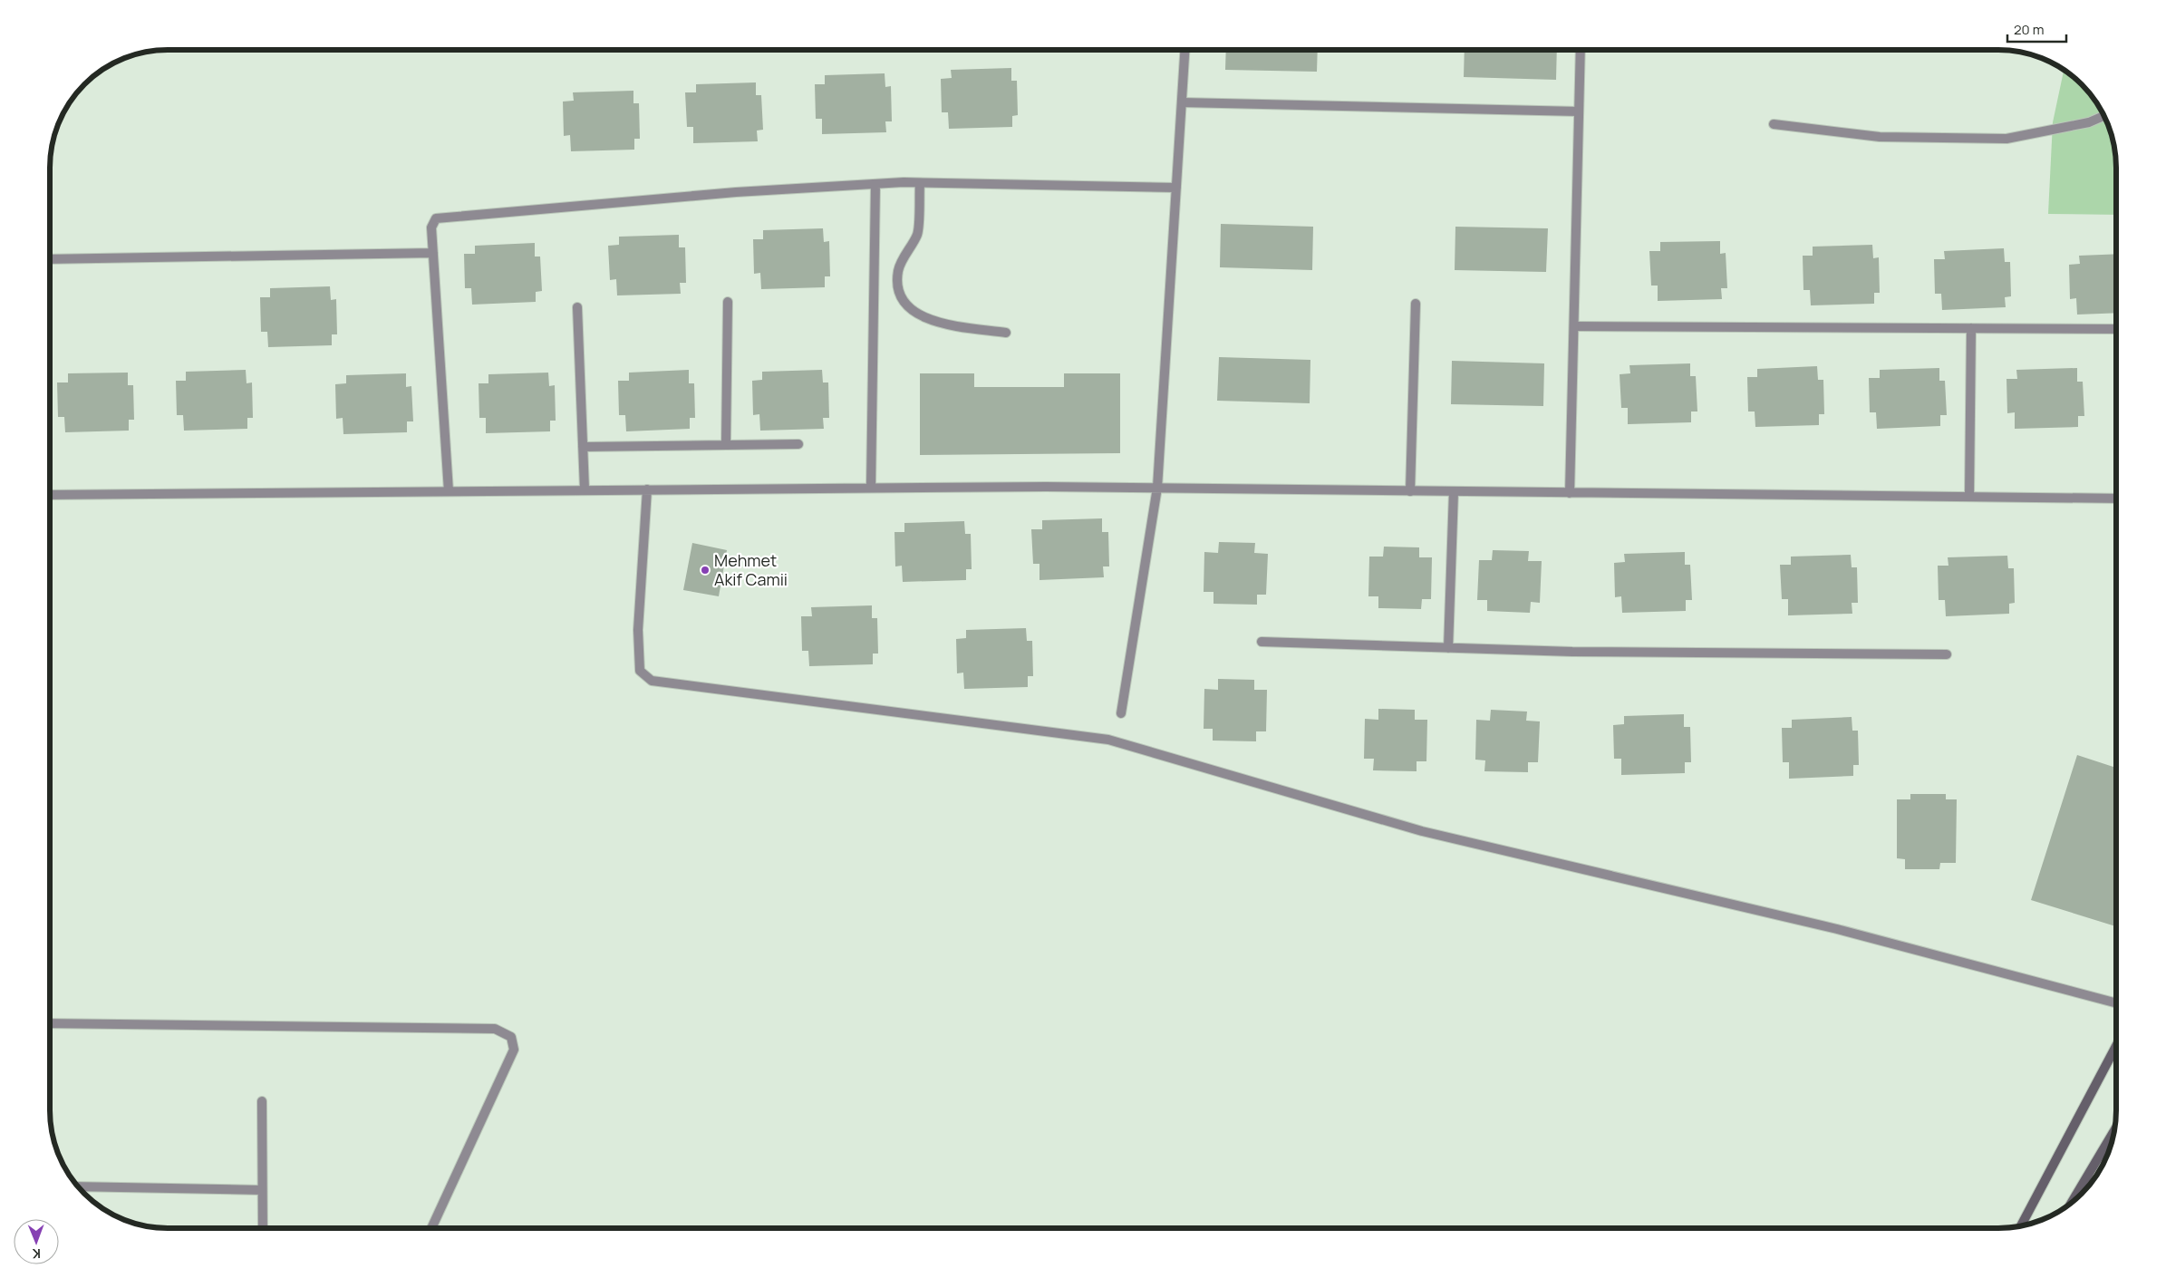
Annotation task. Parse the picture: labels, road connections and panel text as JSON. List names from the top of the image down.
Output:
{
  "places": ["Mehmet Akif Camii"],
  "scale_bar": "20 m",
  "north": "bottom"
}
